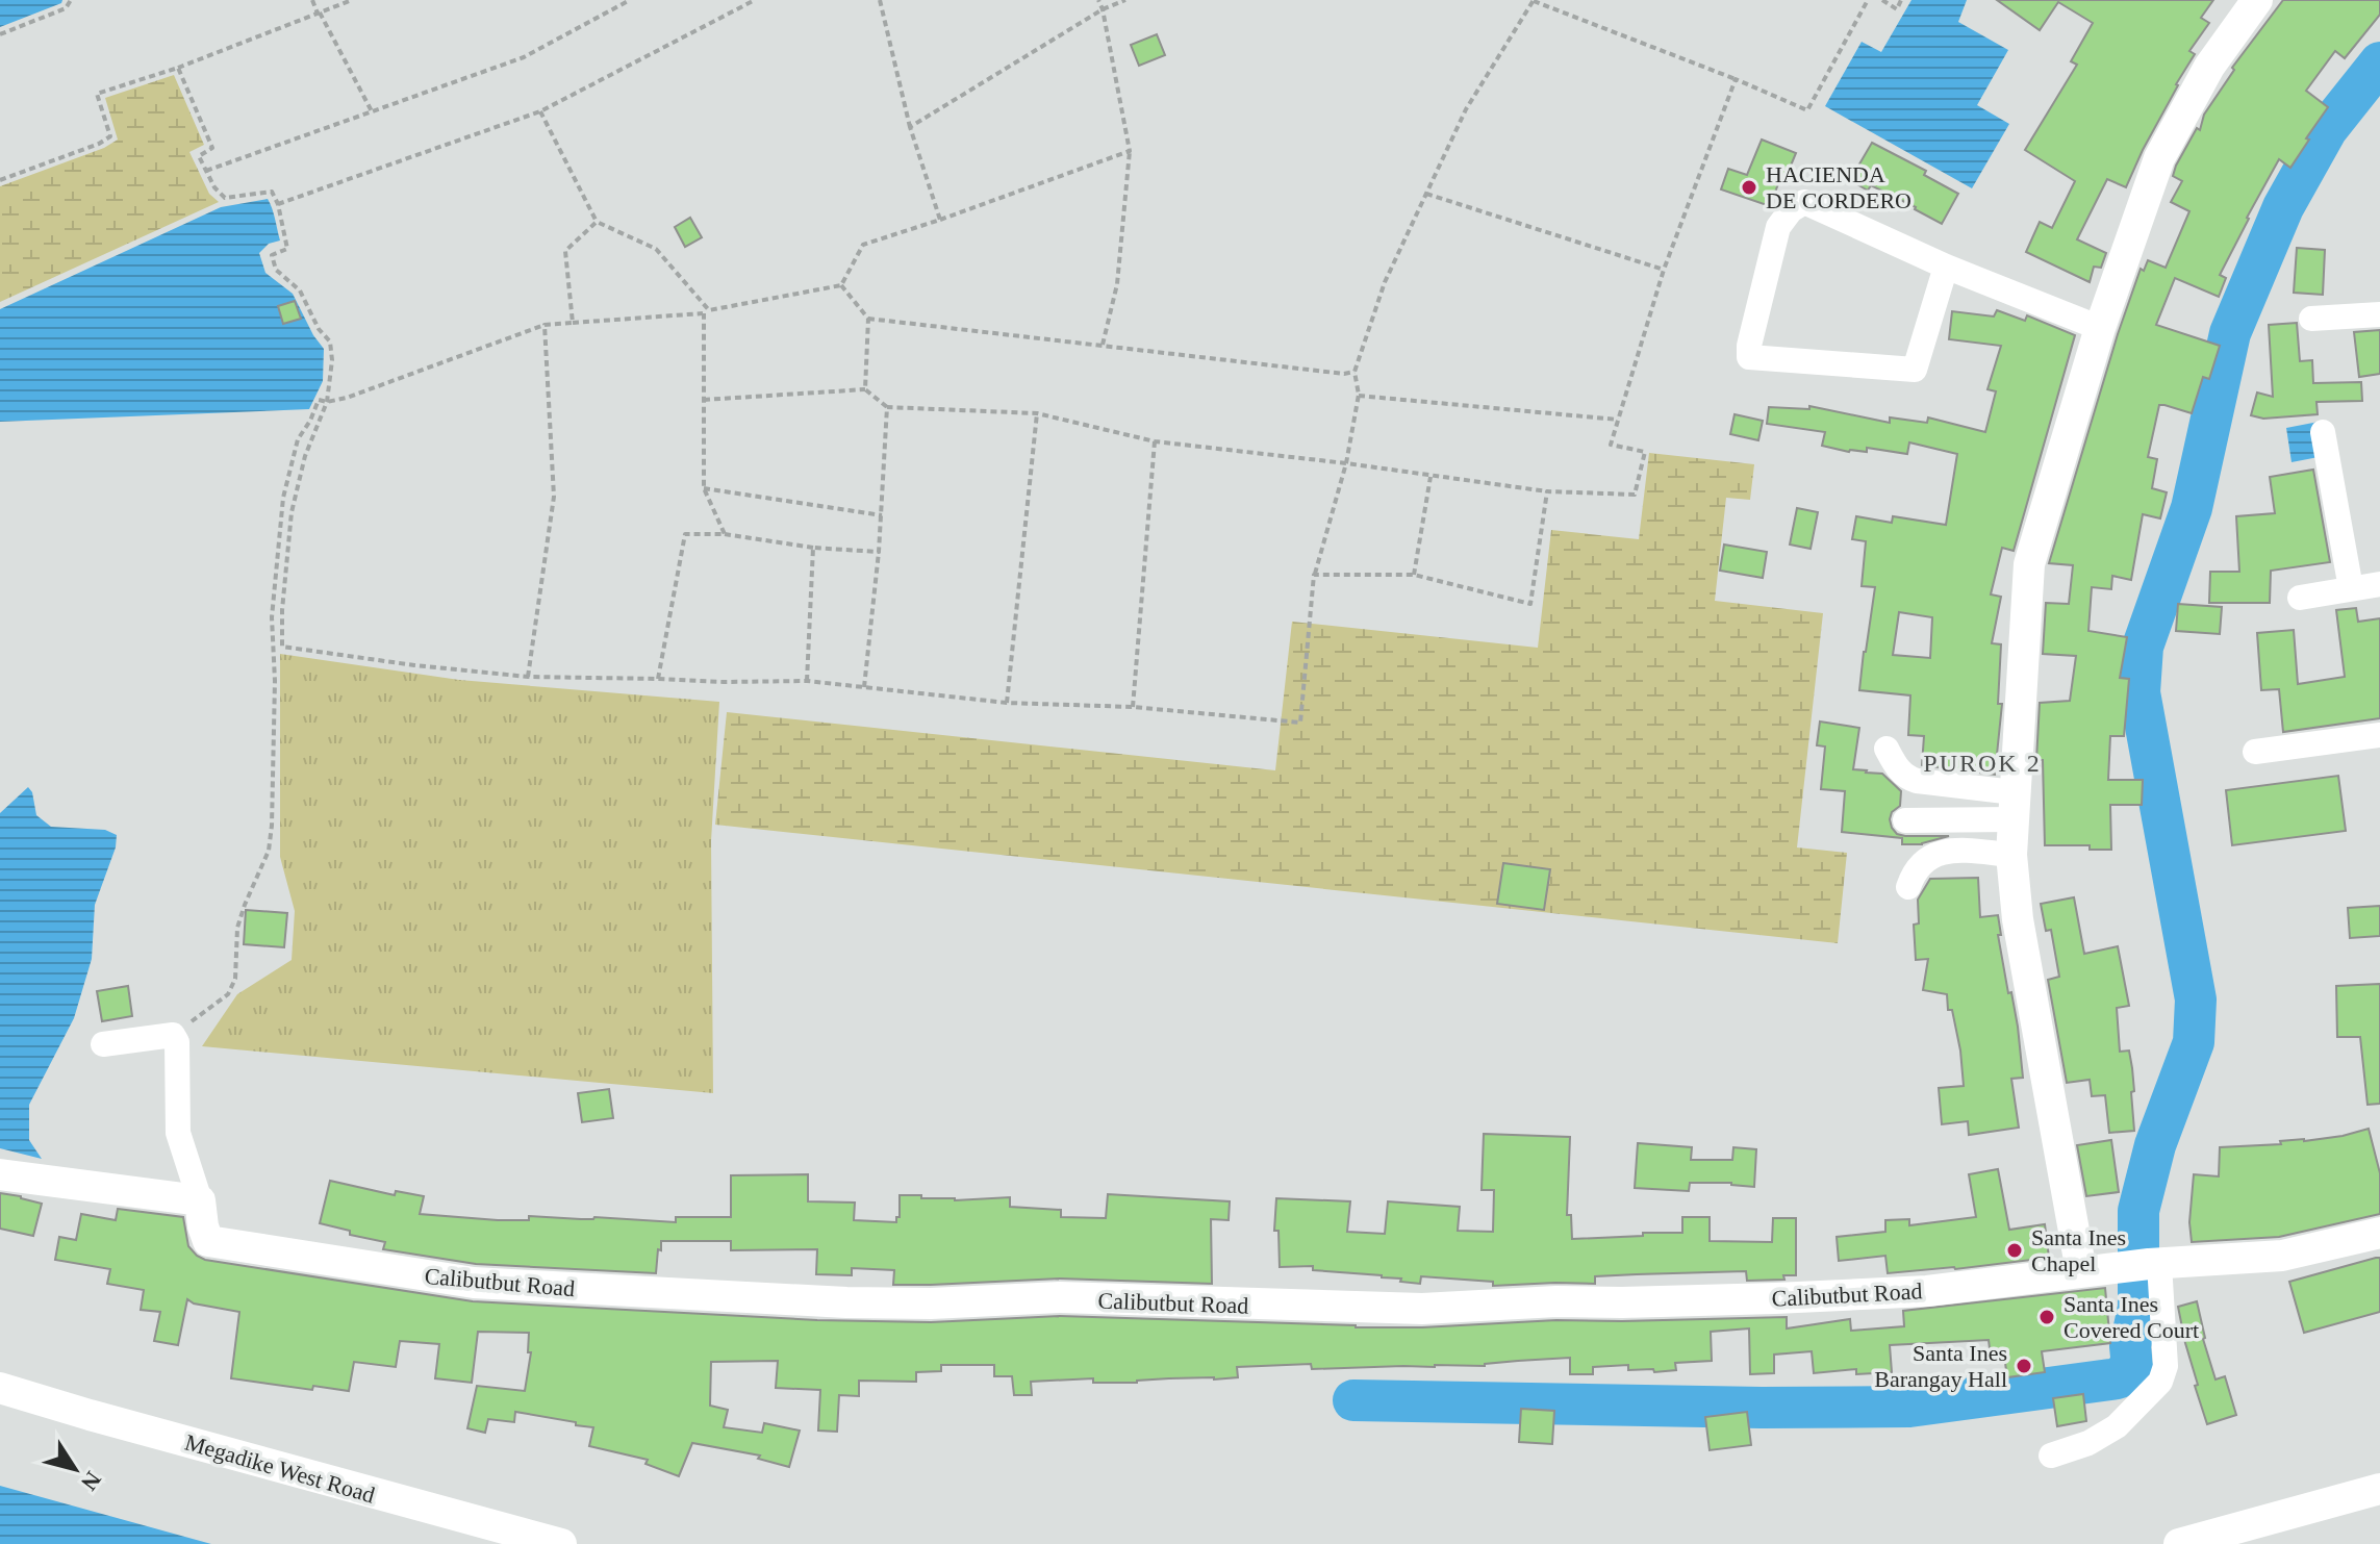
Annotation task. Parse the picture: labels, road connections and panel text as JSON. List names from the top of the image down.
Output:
{
  "streets": {
    "street": ["Calibutbut Road", "Megadike West Road"]
  },
  "districts": ["PUROK 2"],
  "places": [
    "HACIENDA DE CORDERO",
    "Santa Ines Chapel",
    "Santa Ines Covered Court",
    "Santa Ines Barangay Hall"
  ],
  "north": "bottom right"
}
